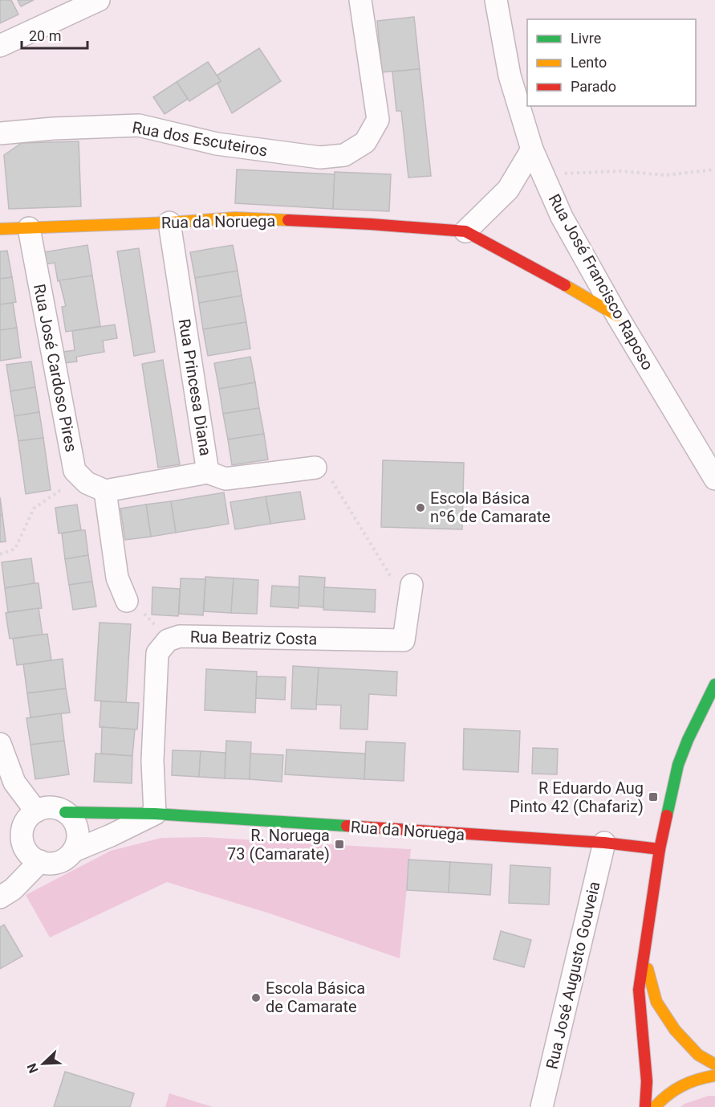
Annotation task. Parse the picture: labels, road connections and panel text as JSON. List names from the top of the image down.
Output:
{
  "streets": {
    "street": [
      "Rua dos Escuteiros",
      "Rua da Noruega",
      "Rua José Francisco Raposo",
      "Rua José Cardoso Pires",
      "Rua Princesa Diana",
      "Rua Beatriz Costa",
      "Rua José Augusto Gouveia"
    ]
  },
  "crossings": [
    ["Rua da Noruega", "Rua José Francisco Raposo"],
    ["Rua da Noruega", "Rua José Cardoso Pires"],
    ["Rua da Noruega", "Rua Princesa Diana"],
    ["Rua da Noruega", "Rua Beatriz Costa"],
    ["Rua da Noruega", "Rua José Augusto Gouveia"]
  ],
  "places": {
    "other": ["Escola Básica nº6 de Camarate", "Escola Básica de Camarate"],
    "transit": ["R Eduardo Aug Pinto 42 (Chafariz)", "R. Noruega 73 (Camarate)"]
  },
  "legend": ["Livre", "Lento", "Parado"],
  "scale_bar": "20 m",
  "north": "bottom left"
}
